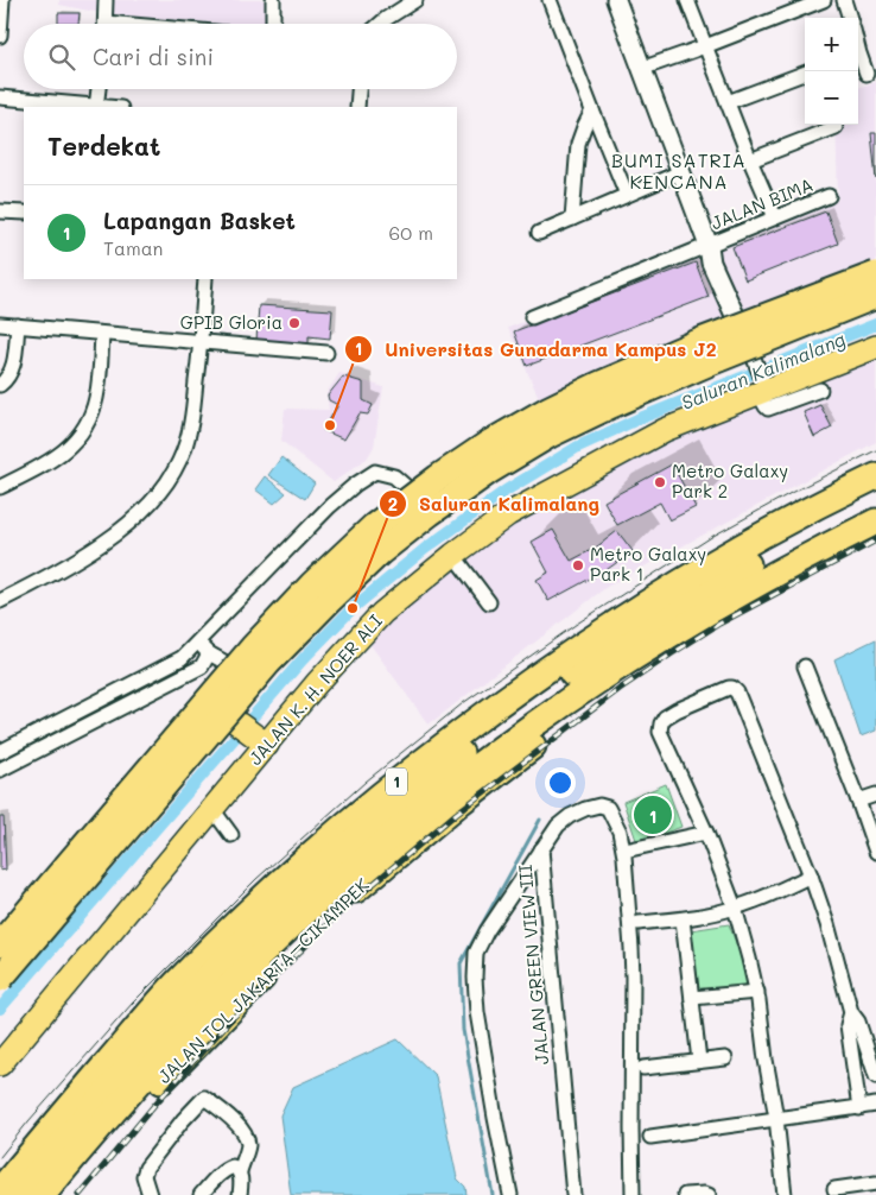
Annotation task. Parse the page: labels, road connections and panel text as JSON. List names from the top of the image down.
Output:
{
  "streets": {
    "highway": ["1", "JALAN TOL JAKARTA–CIKAMPEK"],
    "main road": ["JALAN K. H. NOER ALI"],
    "street": ["JALAN BIMA", "JALAN GREEN VIEW III"]
  },
  "districts": ["BUMI SATRIA KENCANA"],
  "water": ["Saluran Kalimalang"],
  "places": [
    "GPIB Gloria",
    "Universitas Gunadarma Kampus J2",
    "Metro Galaxy Park 2",
    "Metro Galaxy Park 1",
    "Saluran Kalimalang"
  ],
  "page": {
    "map_buttons": ["+", "−"],
    "search": "Cari di sini",
    "heading": "Terdekat",
    "list": [
      {
        "mark": "1",
        "name": "Lapangan Basket",
        "note": "Taman",
        "value": "60 m"
      }
    ],
    "pins": "1"
  }
}
